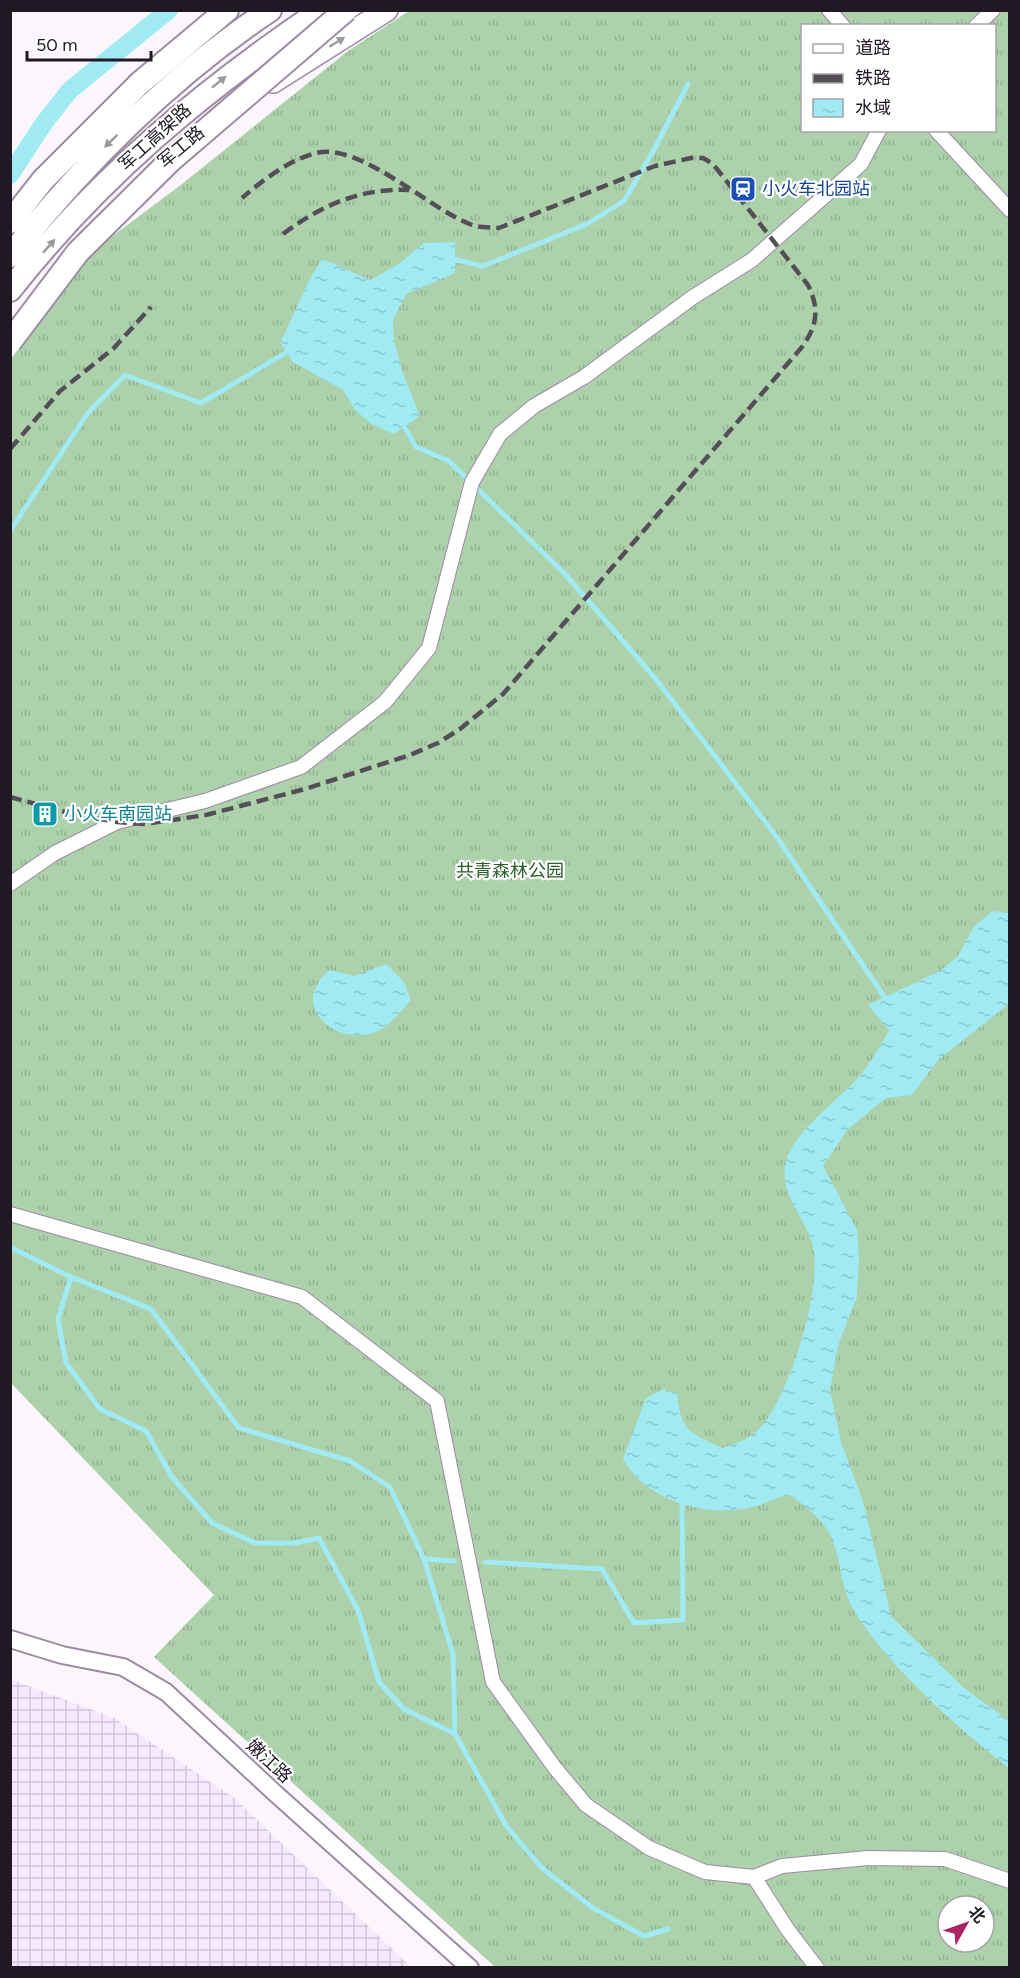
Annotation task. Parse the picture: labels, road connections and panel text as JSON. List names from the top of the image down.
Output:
{
  "streets": {
    "highway": ["军工高架路"],
    "main road": ["军工路"],
    "street": ["嫩江路"]
  },
  "parks": ["共青森林公园"],
  "places": {
    "station": ["小火车北园站"],
    "building": ["小火车南园站"]
  },
  "legend": ["道路", "铁路", "水域"],
  "scale_bar": "50 m",
  "north": "top right"
}
